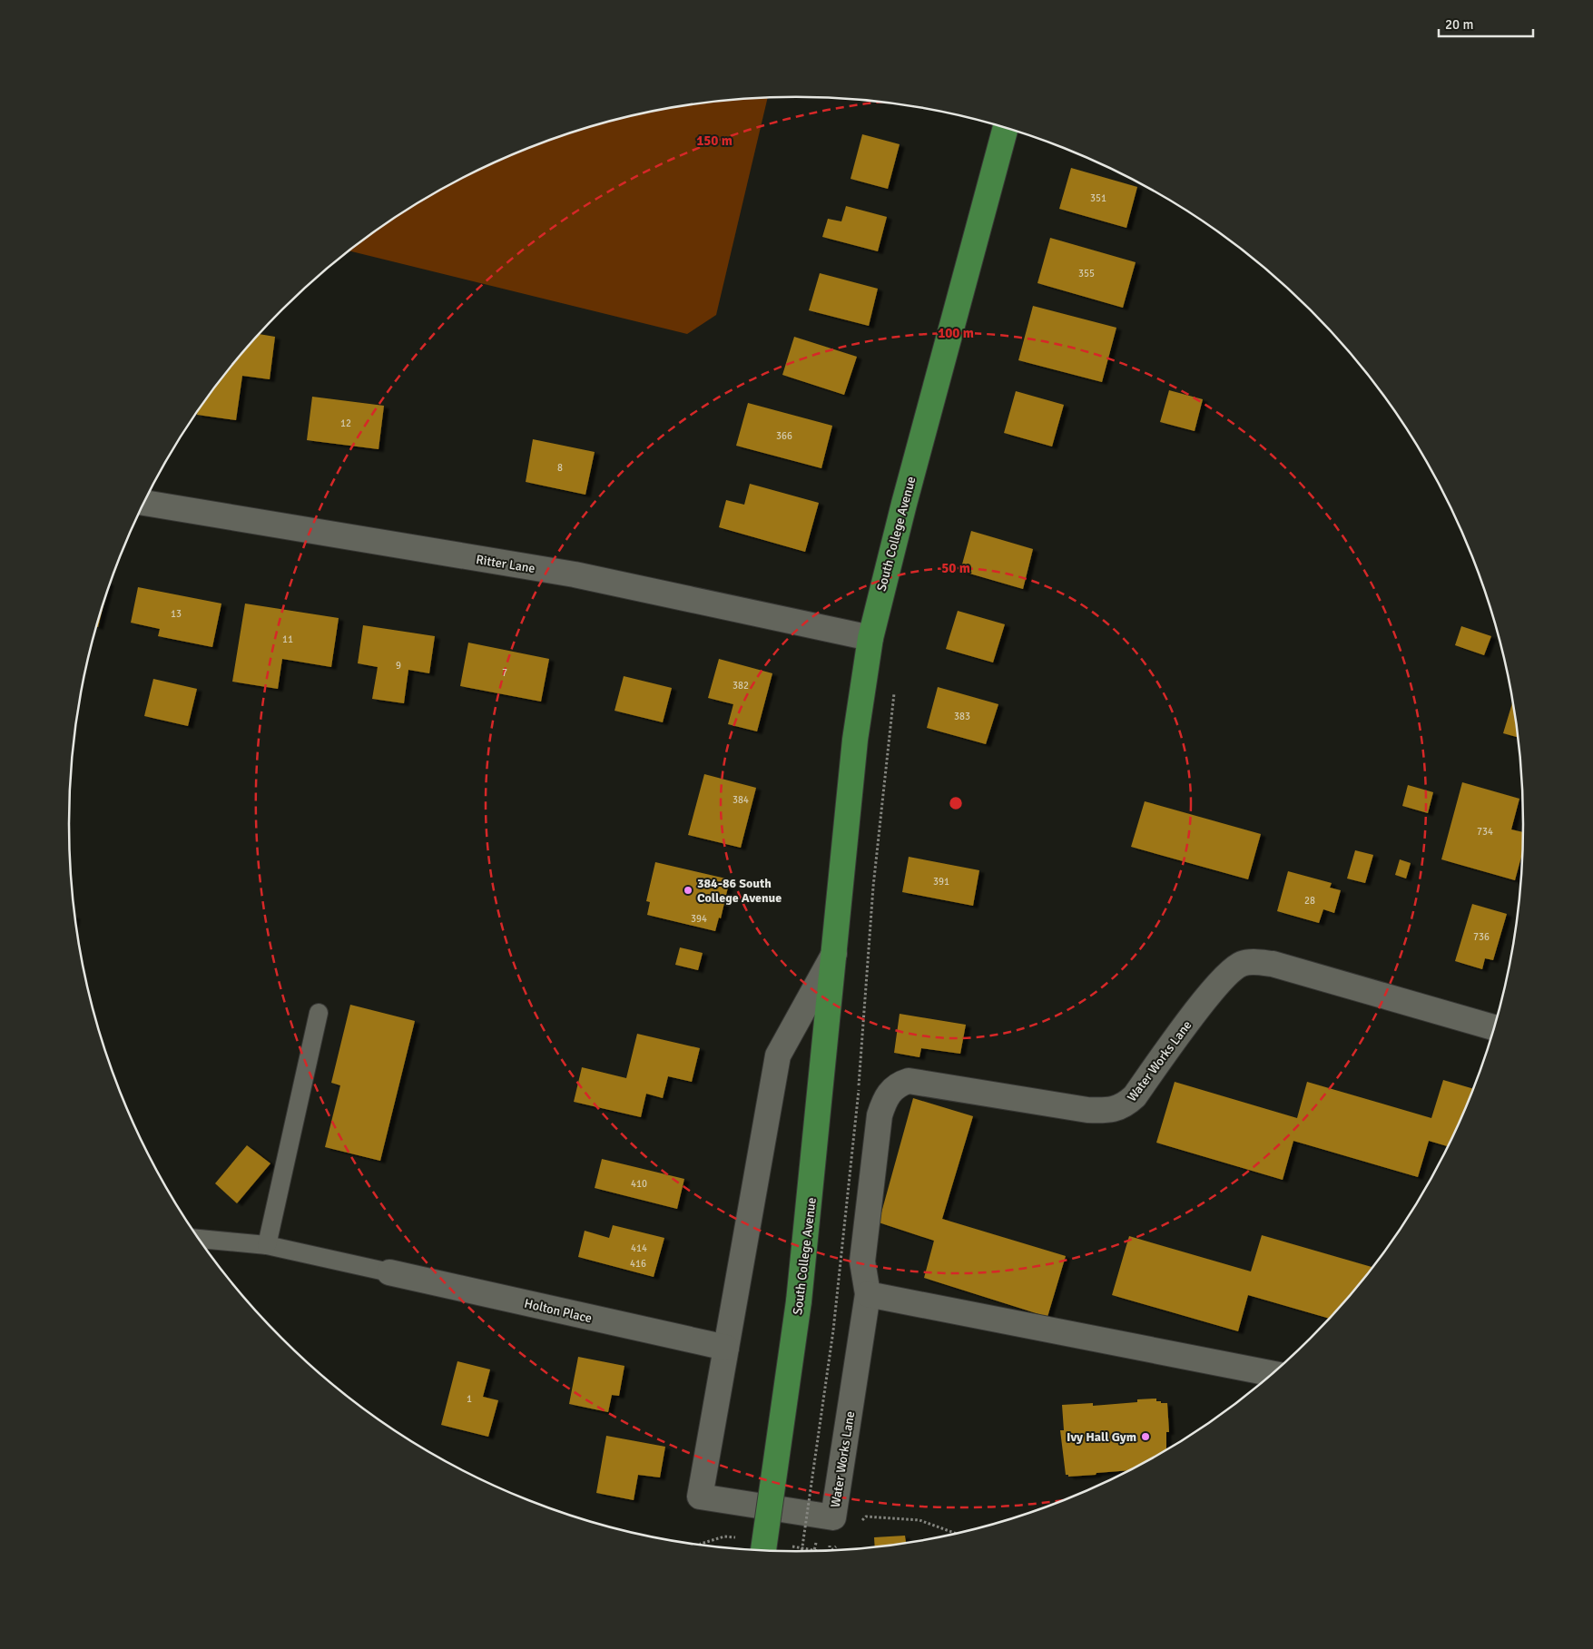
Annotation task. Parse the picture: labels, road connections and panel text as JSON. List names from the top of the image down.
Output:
{
  "streets": {
    "main road": ["South College Avenue"],
    "street": ["Ritter Lane", "Water Works Lane", "Holton Place"]
  },
  "crossings": [
    ["South College Avenue", "Ritter Lane"],
    ["South College Avenue", "Water Works Lane"],
    ["South College Avenue", "Holton Place"]
  ],
  "places": ["384-86 South College Avenue", "Ivy Hall Gym"],
  "house_numbers": [
    "351",
    "355",
    "12",
    "366",
    "8",
    "13",
    "11",
    "9",
    "7",
    "382",
    "383",
    "384",
    "734",
    "391",
    "28",
    "394",
    "736",
    "410",
    "414",
    "416",
    "1"
  ],
  "scale_bar": "20 m",
  "rings": ["150 m", "100 m", "50 m"]
}
